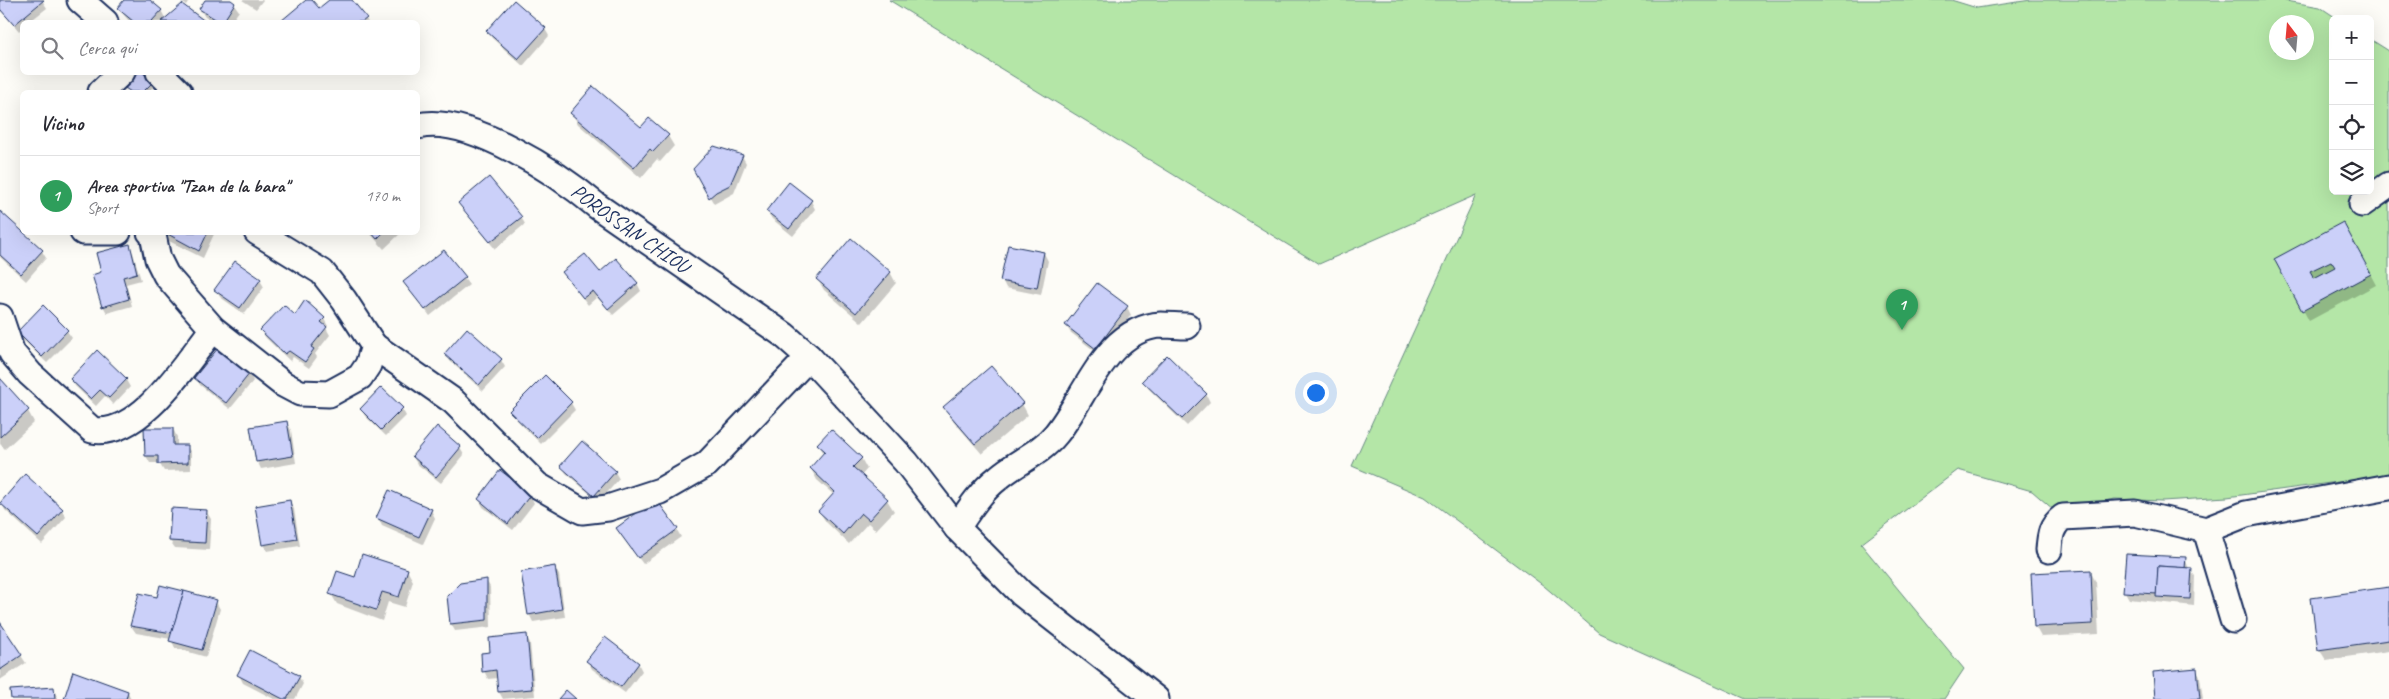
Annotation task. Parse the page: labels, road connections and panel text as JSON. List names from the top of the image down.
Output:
{
  "streets": {
    "street": ["POROSSAN CHIOU"]
  },
  "north": "top",
  "page": {
    "map_buttons": ["+", "−"],
    "search": "Cerca qui",
    "heading": "Vicino",
    "list": [
      {
        "mark": "1",
        "name": "Area sportiva \"Tzan de la bara\"",
        "note": "Sport",
        "value": "170 m"
      }
    ],
    "pins": "1"
  }
}
